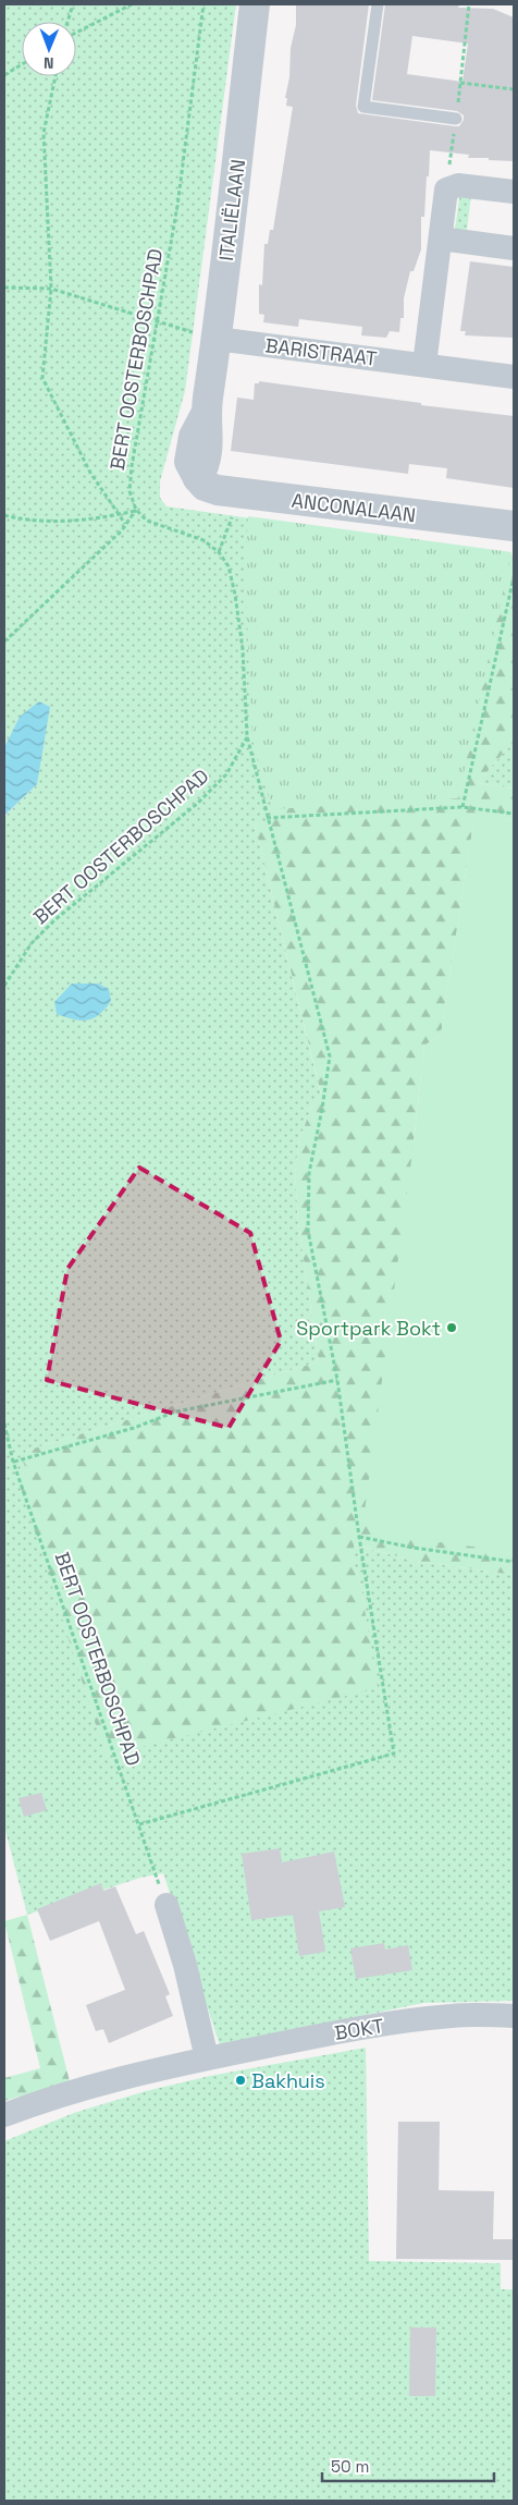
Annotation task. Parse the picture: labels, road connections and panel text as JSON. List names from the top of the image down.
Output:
{
  "streets": {
    "street": [
      "ITALIËLAAN",
      "BARISTRAAT",
      "ANCONALAAN",
      "BOKT"
    ],
    "path": ["BERT OOSTERBOSCHPAD"]
  },
  "crossings": [
    ["ITALIËLAAN", "BARISTRAAT"],
    ["ITALIËLAAN", "ANCONALAAN"]
  ],
  "places": ["Sportpark Bokt", "Bakhuis"],
  "scale_bar": "50 m",
  "north": "bottom"
}
